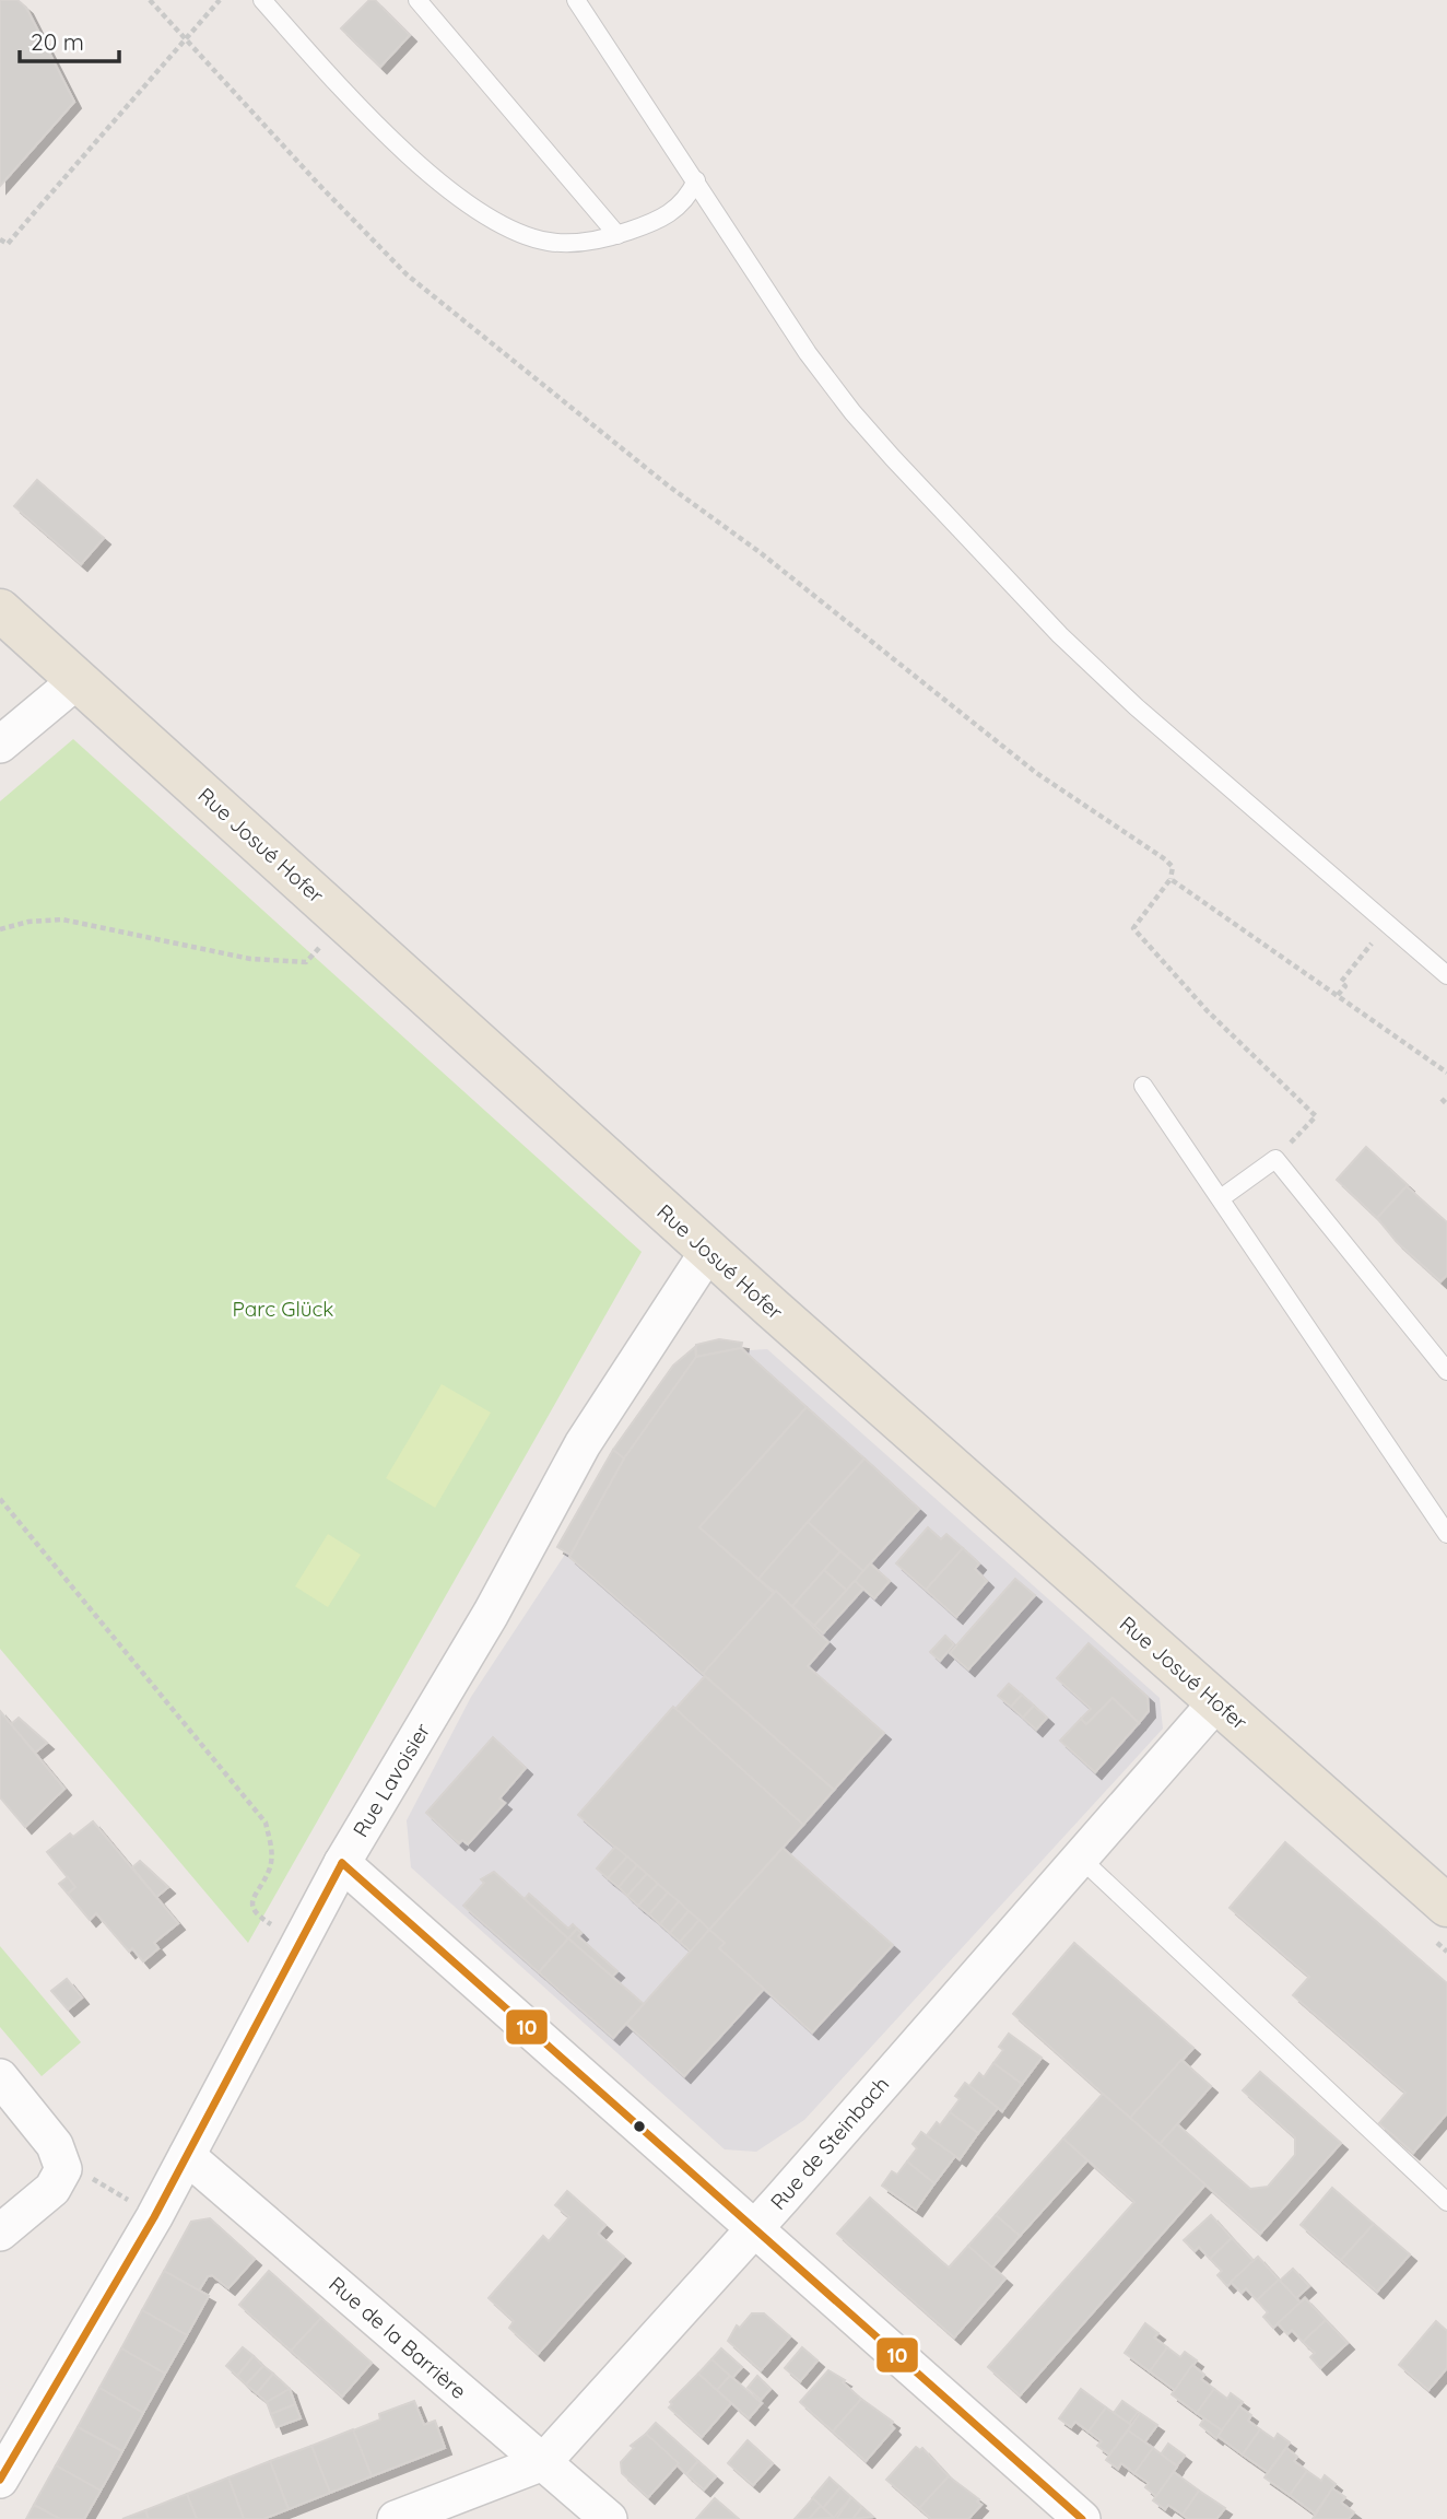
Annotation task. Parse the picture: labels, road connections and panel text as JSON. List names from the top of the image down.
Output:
{
  "streets": {
    "main road": ["Rue Josué Hofer"],
    "street": ["Rue Lavoisier", "Rue de Steinbach", "Rue de la Barrière"]
  },
  "crossings": [
    ["Rue Josué Hofer", "Rue Lavoisier"],
    ["Rue Josué Hofer", "Rue de Steinbach"],
    ["Rue Lavoisier", "Rue de la Barrière"],
    ["Rue de Steinbach", "Rue de la Barrière"]
  ],
  "parks": ["Parc Glück"],
  "lines": ["transit line 10"],
  "scale_bar": "20 m"
}
